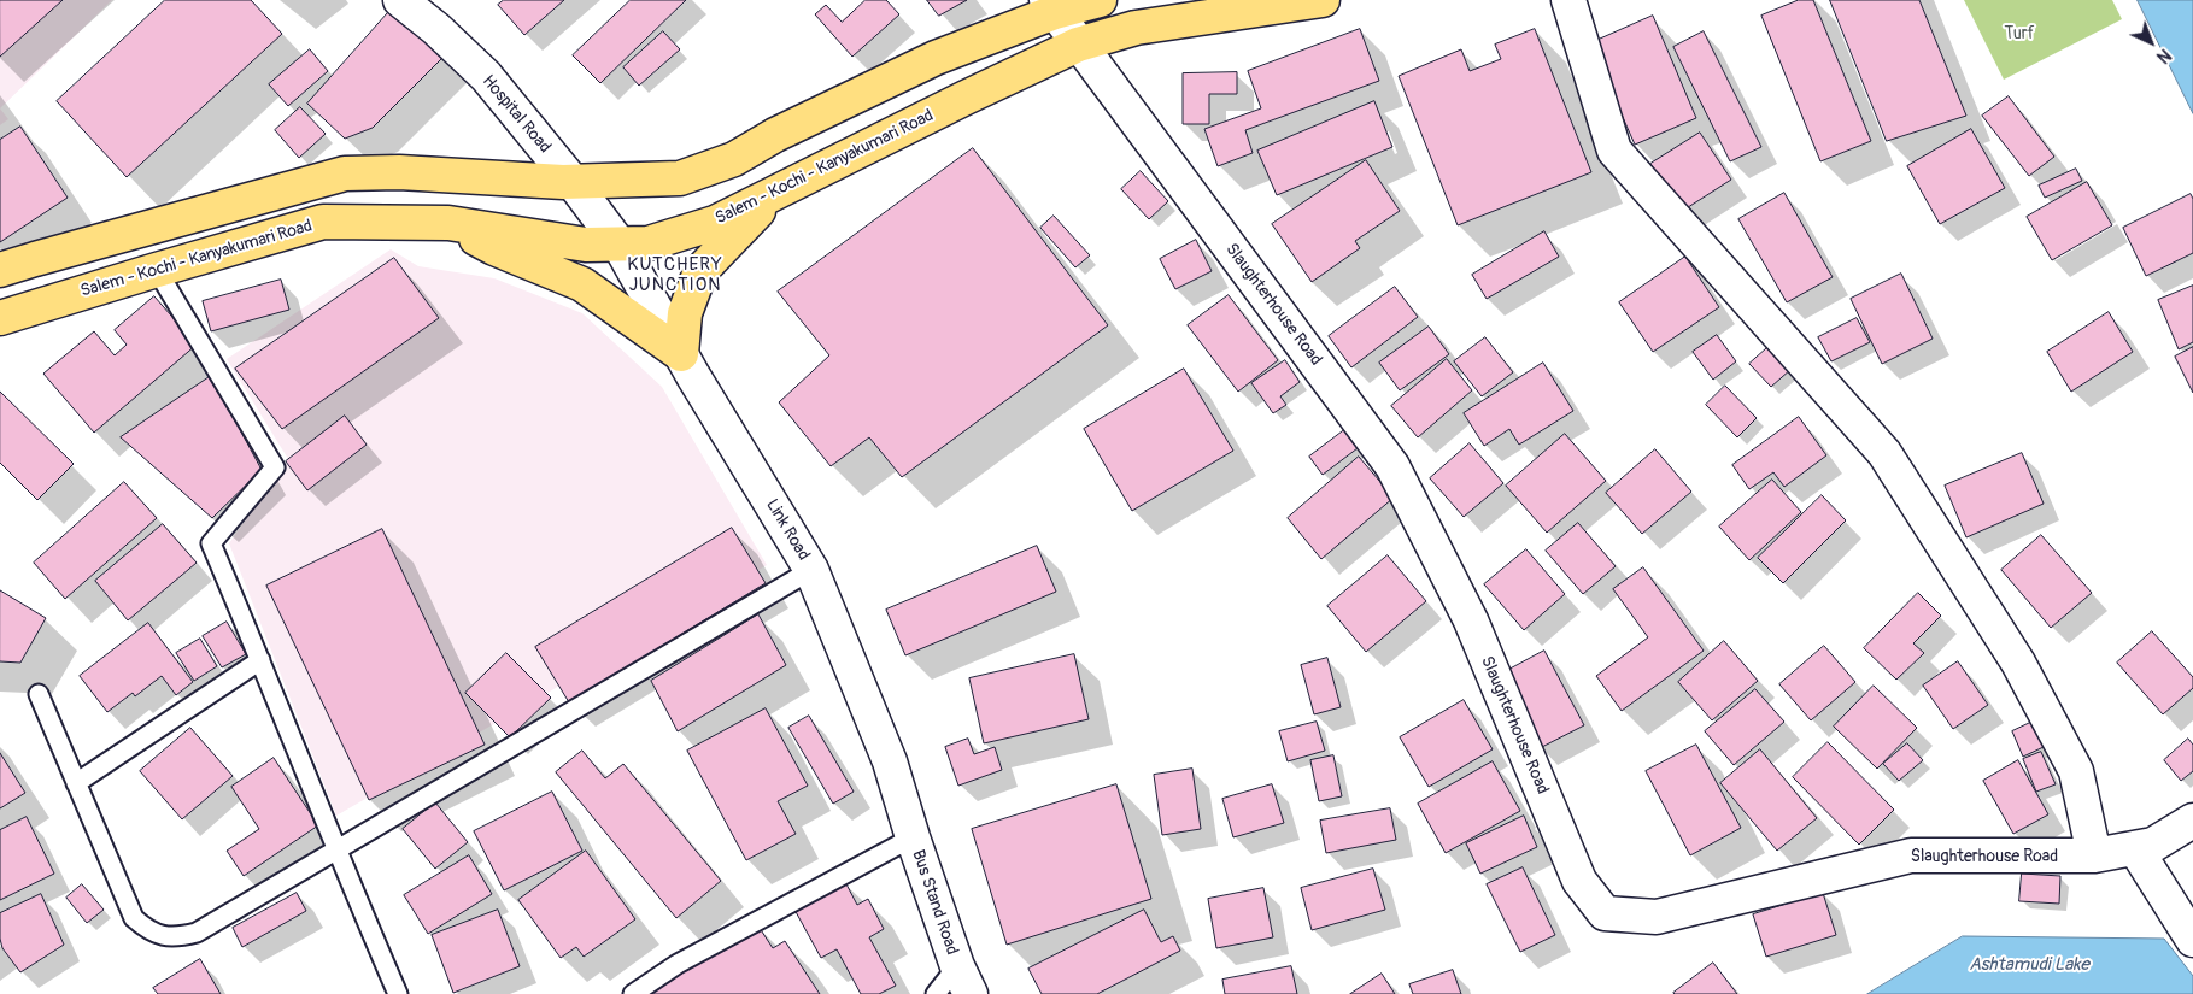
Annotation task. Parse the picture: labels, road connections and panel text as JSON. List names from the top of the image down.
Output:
{
  "streets": {
    "main road": ["Salem - Kochi - Kanyakumari Road"],
    "street": [
      "Hospital Road",
      "Slaughterhouse Road",
      "Link Road",
      "Bus Stand Road"
    ]
  },
  "crossings": [
    ["Hospital Road", "Salem - Kochi - Kanyakumari Road"],
    ["Hospital Road", "Link Road"],
    ["Salem - Kochi - Kanyakumari Road", "Slaughterhouse Road"],
    ["Salem - Kochi - Kanyakumari Road", "Link Road"],
    ["Link Road", "Bus Stand Road"]
  ],
  "districts": ["KUTCHERY JUNCTION"],
  "water": ["Ashtamudi Lake"],
  "parks": ["Turf"],
  "north": "bottom right"
}
